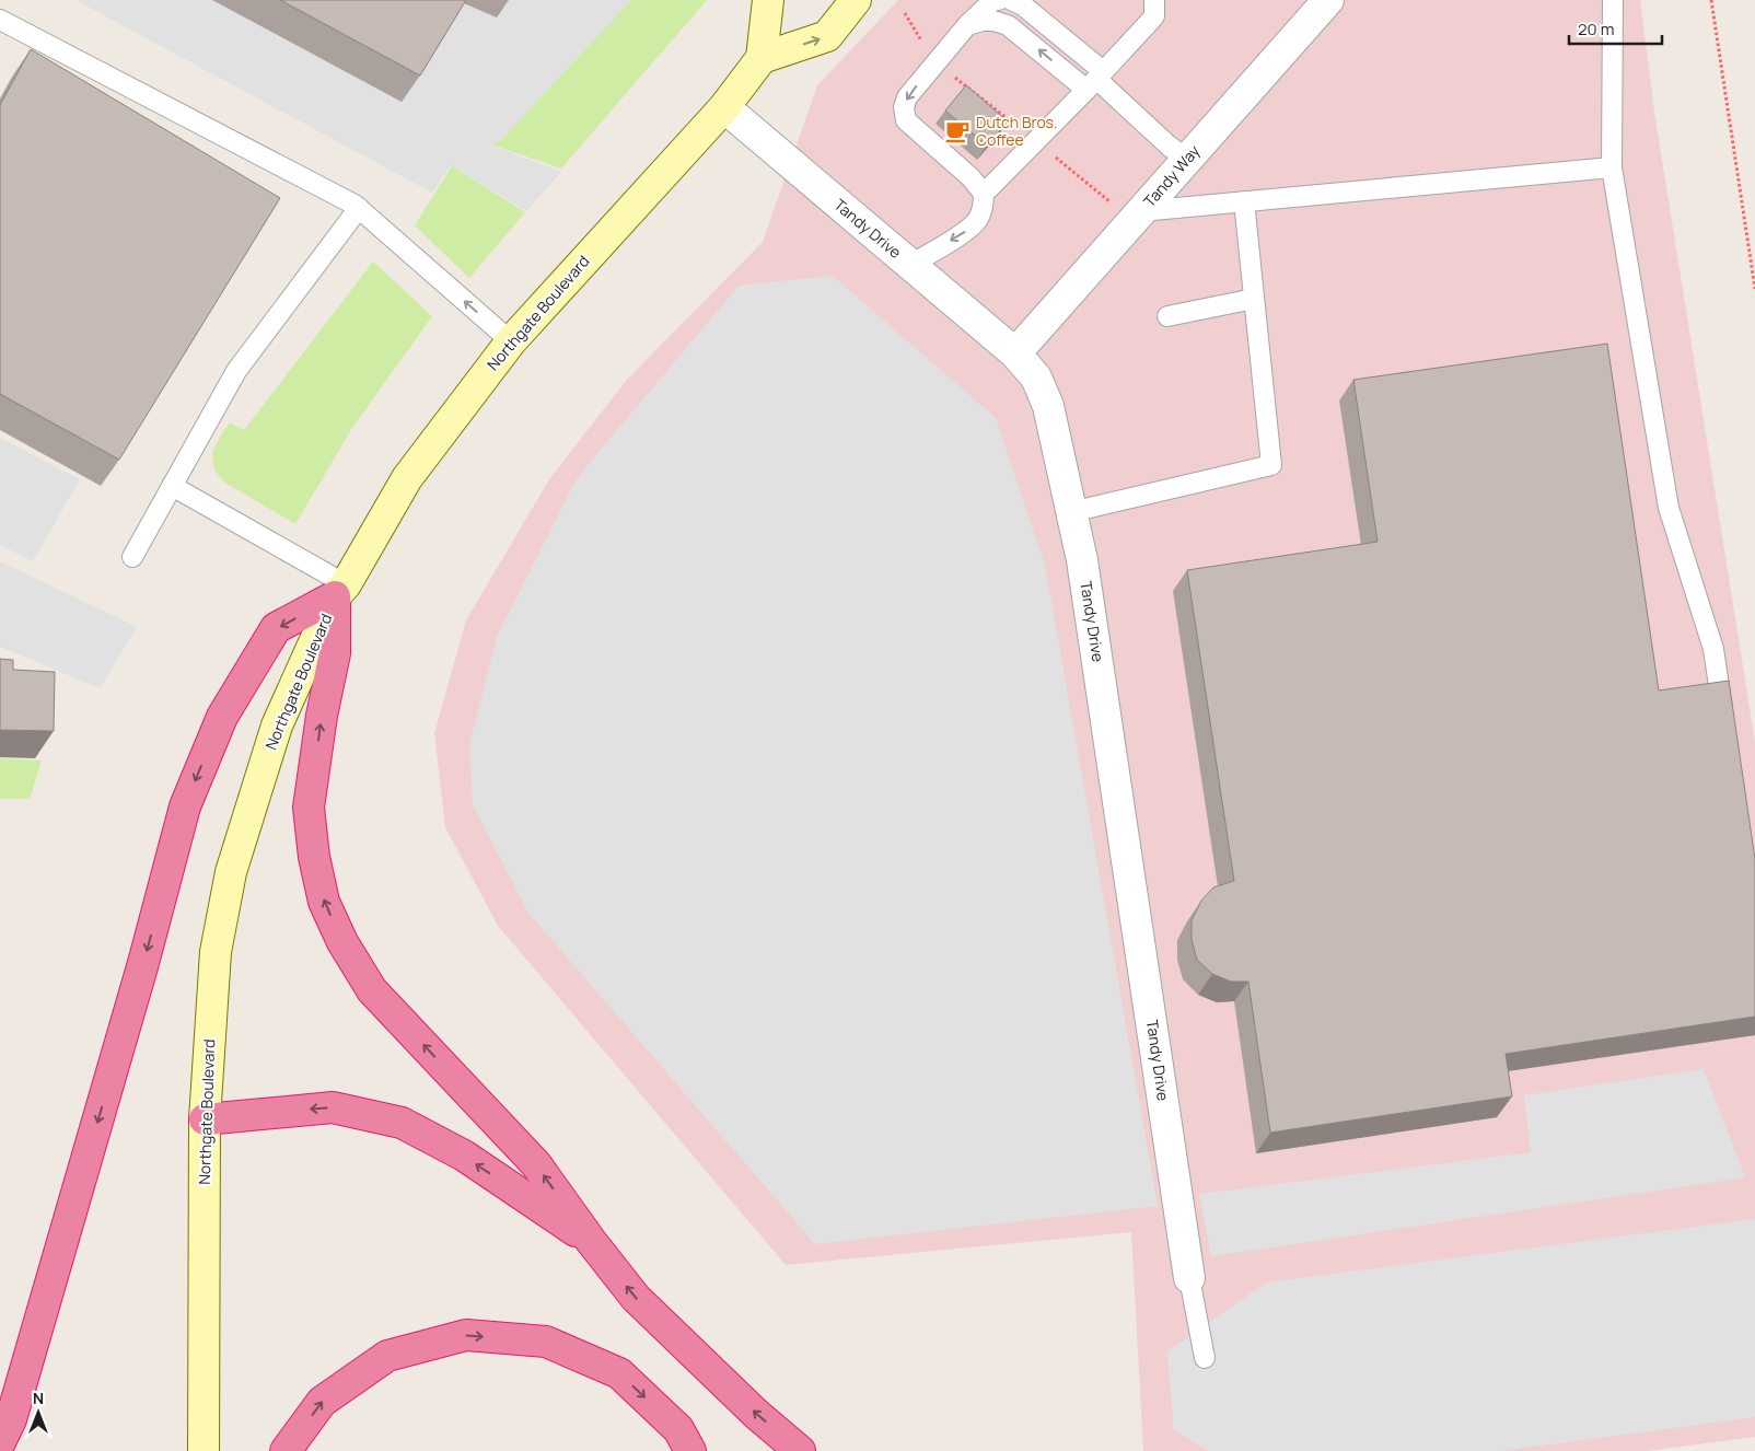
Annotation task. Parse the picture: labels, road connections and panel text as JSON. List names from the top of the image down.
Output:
{
  "streets": {
    "main road": ["Northgate Boulevard"],
    "street": ["Tandy Way", "Tandy Drive"]
  },
  "crossings": [
    ["Tandy Way", "Tandy Drive"],
    ["Tandy Drive", "Northgate Boulevard"]
  ],
  "places": {
    "cafe": ["Dutch Bros. Coffee"]
  },
  "scale_bar": "20 m",
  "north": "top"
}
